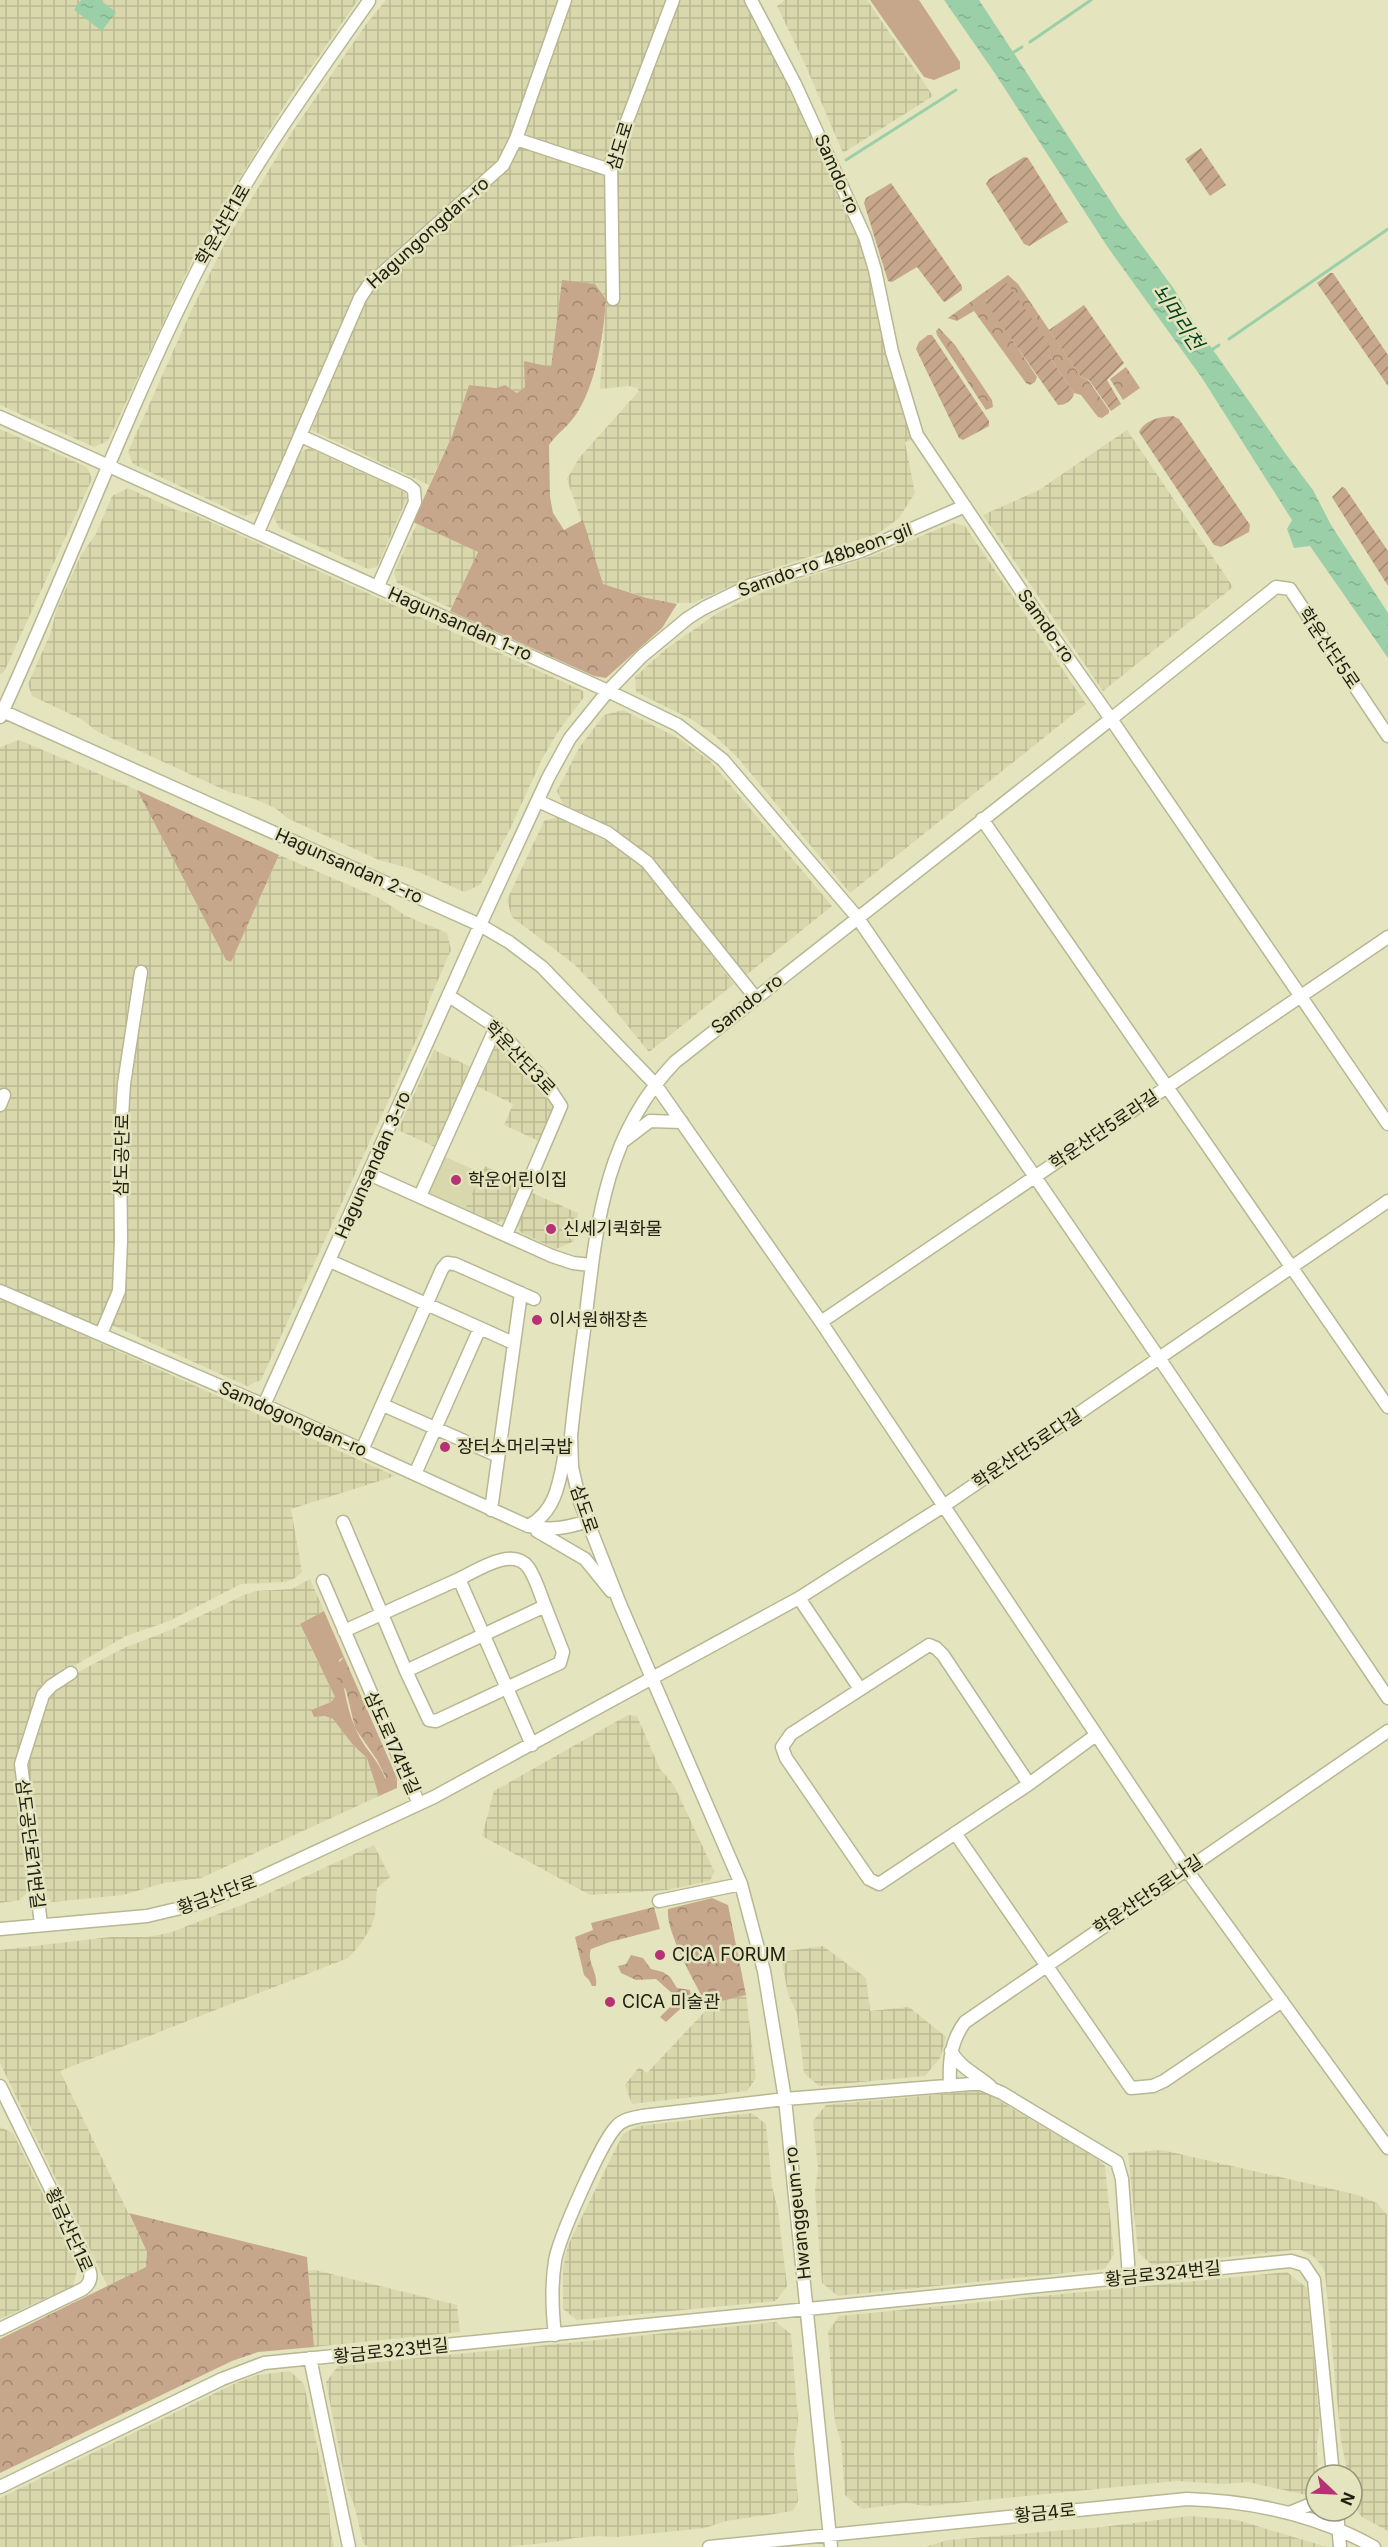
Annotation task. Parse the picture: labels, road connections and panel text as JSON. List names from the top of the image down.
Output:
{
  "streets": {
    "street": [
      "삼도로",
      "Samdo-ro",
      "학운산단1로",
      "Hagungongdan-ro",
      "Samdo-ro 48beon-gil",
      "Hagunsandan 1-ro",
      "학운산단5로",
      "Hagunsandan 2-ro",
      "학운산단3로",
      "학운산단5로라길",
      "삼도공단로",
      "Hagunsandan 3-ro",
      "Samdogongdan-ro",
      "학운산단5로다길",
      "삼도로174번길",
      "삼도공단로11번길",
      "황금산단로",
      "학운산단5로나길",
      "Hwanggeum-ro",
      "황금산단1로",
      "황금로324번길",
      "황금로323번길",
      "황금4로"
    ]
  },
  "crossings": [
    ["삼도로", "Samdo-ro"],
    ["삼도로", "Hagunsandan 2-ro"],
    ["삼도로", "Samdogongdan-ro"],
    ["삼도로", "학운산단5로다길"],
    ["삼도로", "삼도로174번길"],
    ["삼도로", "Hwanggeum-ro"],
    ["Samdo-ro", "Samdo-ro 48beon-gil"],
    ["Samdo-ro", "Hagunsandan 1-ro"],
    ["Samdo-ro", "학운산단5로"],
    ["Samdo-ro", "Hagunsandan 2-ro"],
    ["학운산단1로", "Hagunsandan 1-ro"],
    ["학운산단1로", "Hagunsandan 2-ro"],
    ["Hagungongdan-ro", "Hagunsandan 1-ro"],
    ["Samdo-ro 48beon-gil", "Hagunsandan 1-ro"],
    ["Samdo-ro 48beon-gil", "Hagunsandan 3-ro"],
    ["Hagunsandan 1-ro", "학운산단5로라길"],
    ["Hagunsandan 1-ro", "학운산단5로다길"],
    ["Hagunsandan 2-ro", "학운산단5로라길"],
    ["Hagunsandan 2-ro", "Hagunsandan 3-ro"],
    ["Hagunsandan 2-ro", "학운산단5로다길"],
    ["Hagunsandan 2-ro", "학운산단5로나길"],
    ["학운산단3로", "Hagunsandan 3-ro"],
    ["삼도공단로", "Samdogongdan-ro"],
    ["Hagunsandan 3-ro", "Samdogongdan-ro"],
    ["학운산단5로다길", "삼도로174번길"],
    ["삼도로174번길", "황금산단로"],
    ["삼도공단로11번길", "황금산단로"],
    ["Hwanggeum-ro", "황금로324번길"],
    ["Hwanggeum-ro", "황금로323번길"],
    ["Hwanggeum-ro", "황금4로"],
    ["황금로324번길", "황금로323번길"]
  ],
  "water": ["뇌머리천"],
  "places": [
    "학운어린이집",
    "신세기퀵화물",
    "이서원해장촌",
    "장터소머리국밥",
    "CICA FORUM",
    "CICA 미술관"
  ],
  "north": "bottom right"
}
